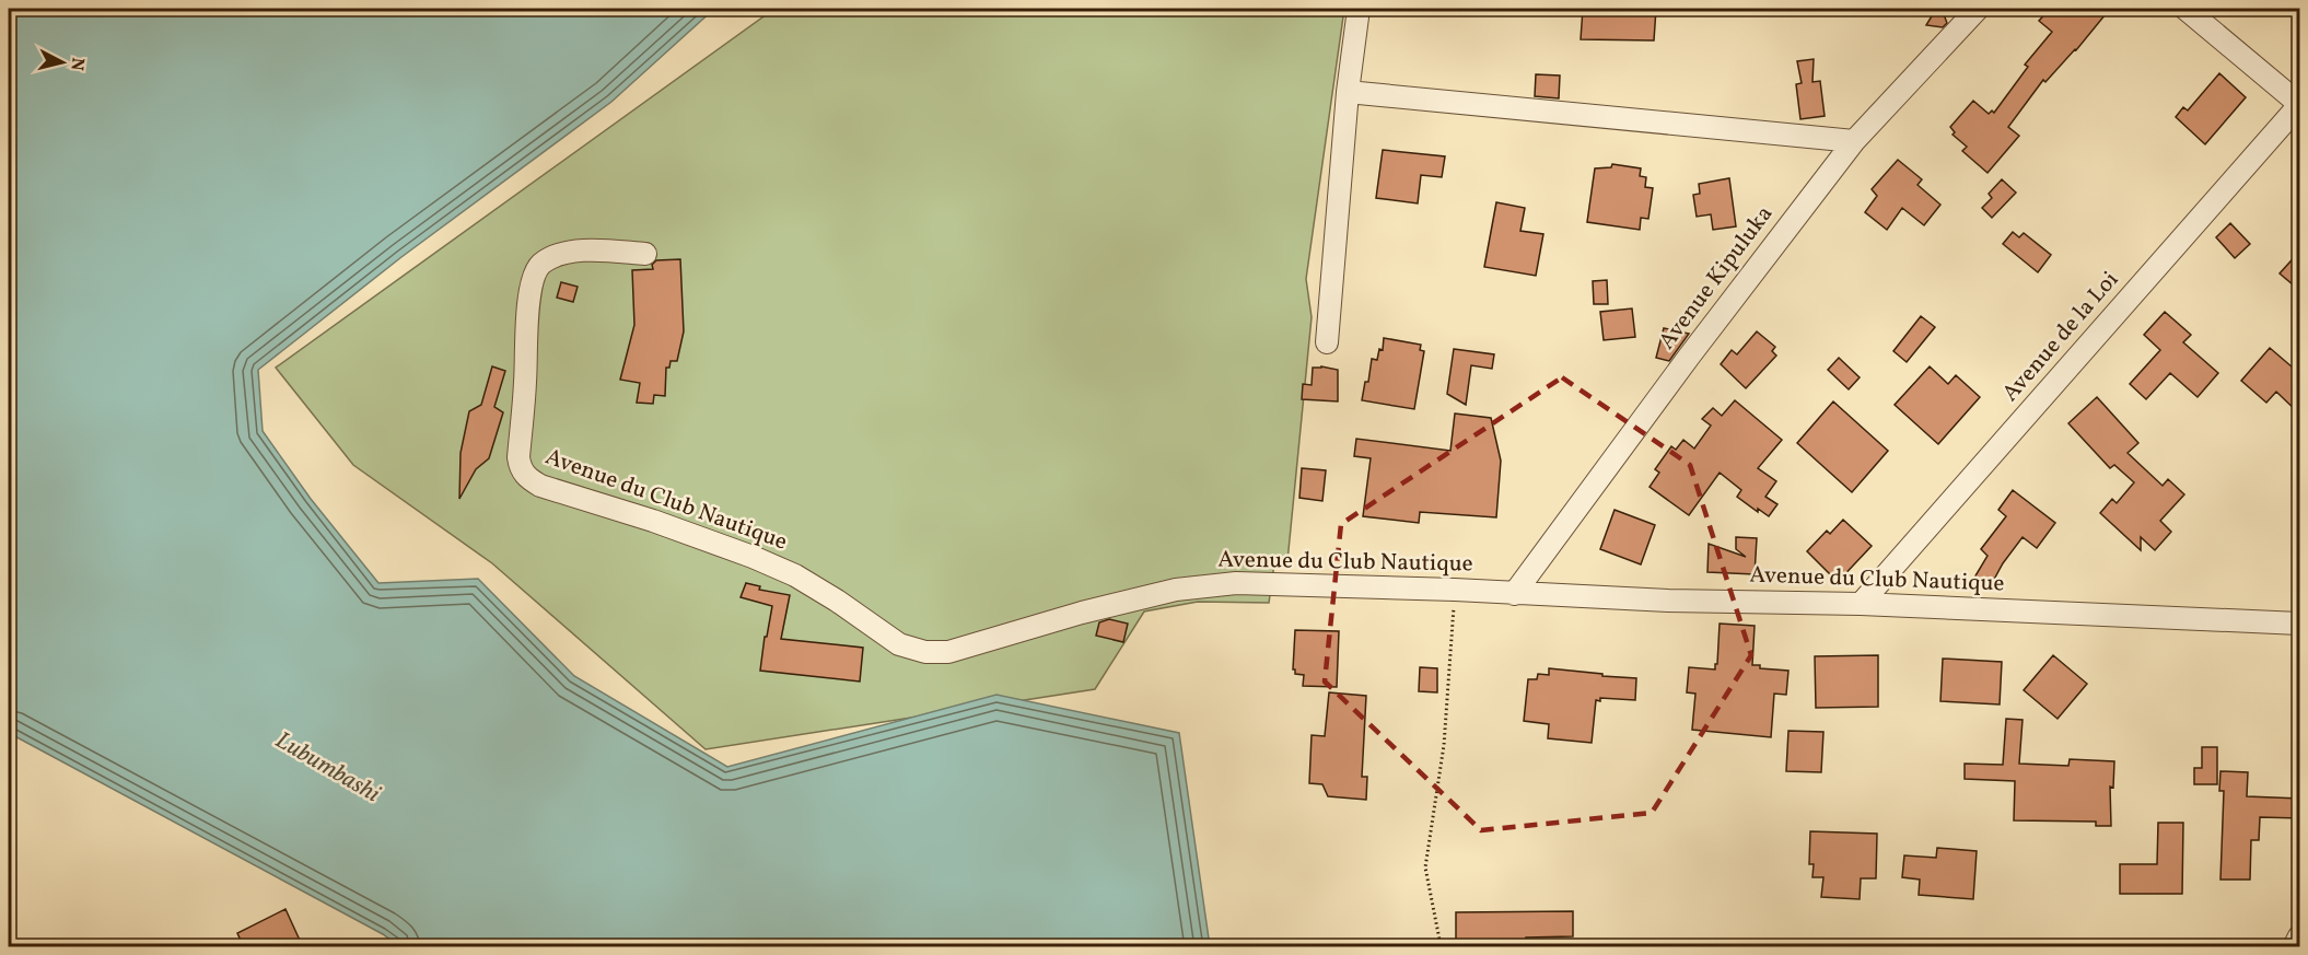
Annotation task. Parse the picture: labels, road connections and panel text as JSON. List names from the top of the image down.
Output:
{
  "streets": {
    "street": ["Avenue Kipuluka", "Avenue de la Loi", "Avenue du Club Nautique"]
  },
  "crossings": [
    ["Avenue Kipuluka", "Avenue du Club Nautique"],
    ["Avenue de la Loi", "Avenue du Club Nautique"]
  ],
  "water": ["Lubumbashi"],
  "north": "right"
}
